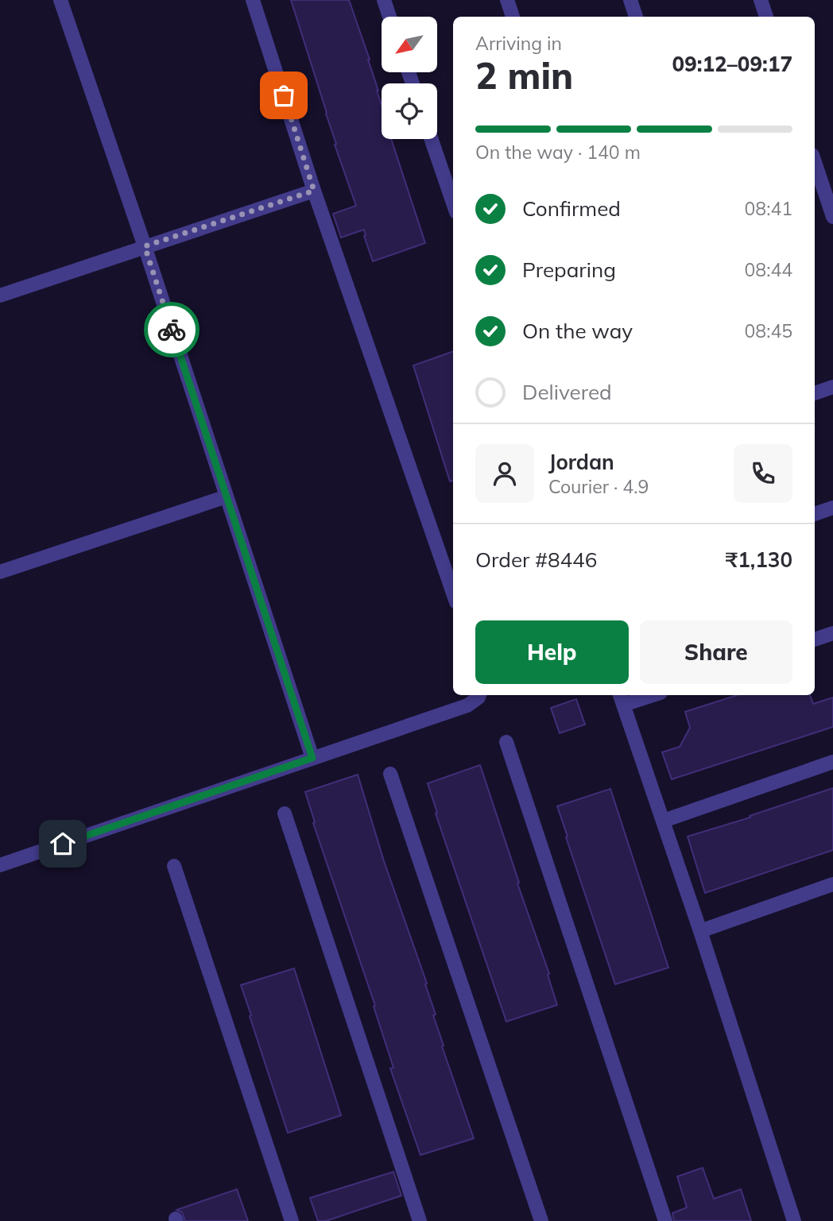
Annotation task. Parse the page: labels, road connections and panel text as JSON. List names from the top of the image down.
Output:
{
  "north": "bottom left",
  "page": {
    "heading": ["2 min", "Arriving in", "09:12–09:17"],
    "panel": [
      "Jordan",
      "Courier · 4.9",
      "Order #8446",
      "₹1,130"
    ],
    "bar": "On the way · 140 m",
    "list": [
      ["Confirmed", "08:41"],
      ["Preparing", "08:44"],
      ["On the way", "08:45"],
      "Delivered"
    ],
    "buttons": ["Help", "Share"]
  }
}
